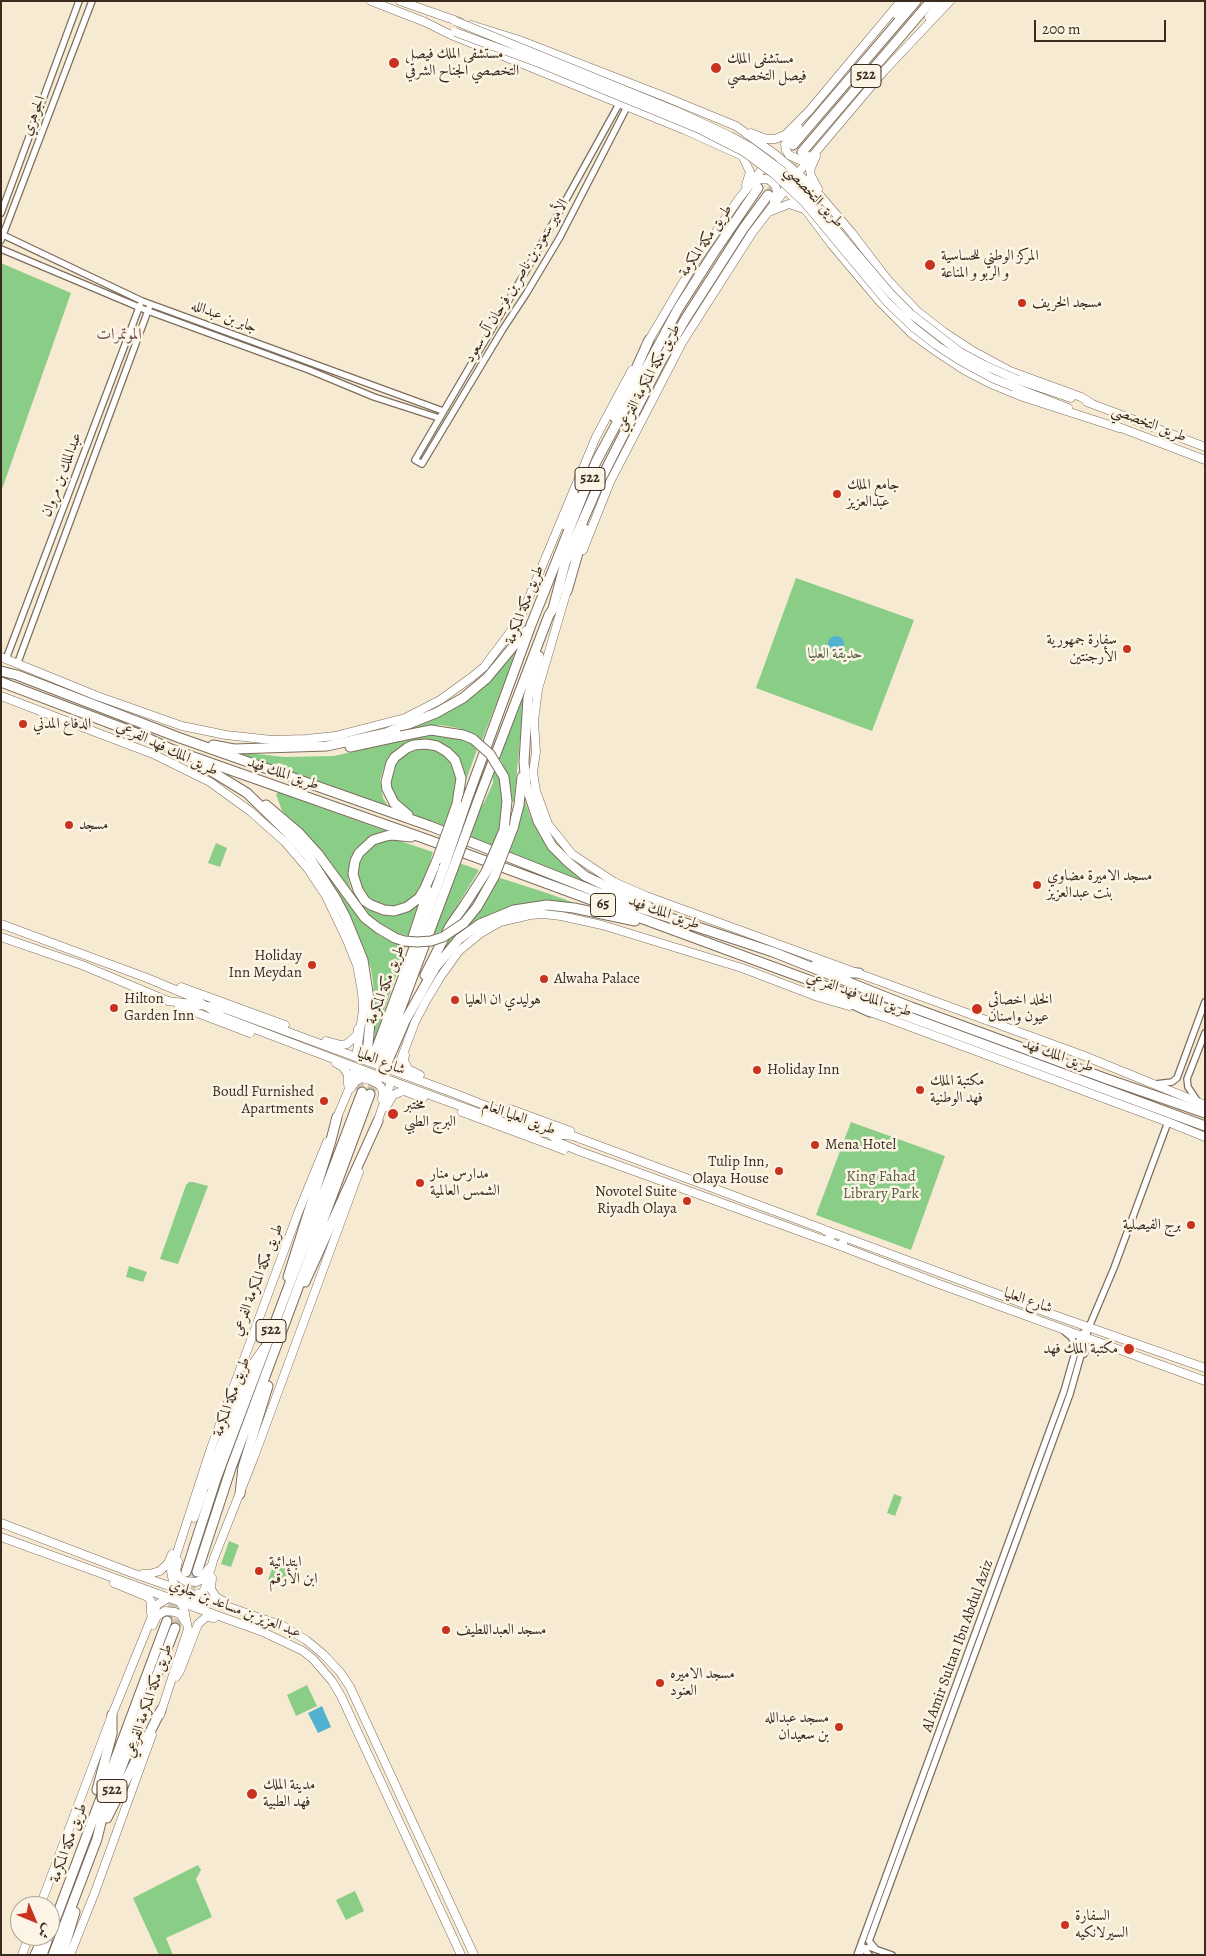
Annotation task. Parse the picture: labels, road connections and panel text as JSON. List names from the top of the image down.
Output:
{
  "streets": {
    "highway": [
      "522",
      "طريق مكة المكرمة",
      "طريق الملك فهد",
      "65"
    ],
    "main road": [
      "طريق التخصصي",
      "طريق مكة المكرمة الفرعي",
      "طريق الملك فهد الفرعي",
      "شارع العليا",
      "طريق العليا العام",
      "عبد العزيز بن مساعد بن جلوي"
    ],
    "street": [
      "الجوهري",
      "الأمير سعود بن ناصر بن فرحان آل سعود",
      "جابر بن عبدالله",
      "عبدالملك بن مروان",
      "Al Amir Sultan Ibn Abdul Aziz"
    ]
  },
  "crossings": [
    ["الجوهري", "جابر بن عبدالله"],
    ["طريق مكة المكرمة", "شارع العليا"],
    ["الأمير سعود بن ناصر بن فرحان آل سعود", "جابر بن عبدالله"],
    ["جابر بن عبدالله", "عبدالملك بن مروان"],
    ["طريق مكة المكرمة الفرعي", "طريق الملك فهد الفرعي"],
    ["طريق مكة المكرمة الفرعي", "شارع العليا"],
    ["طريق مكة المكرمة الفرعي", "طريق العليا العام"],
    ["طريق مكة المكرمة الفرعي", "عبد العزيز بن مساعد بن جلوي"],
    ["عبدالملك بن مروان", "طريق الملك فهد الفرعي"],
    ["طريق الملك فهد الفرعي", "Al Amir Sultan Ibn Abdul Aziz"],
    ["شارع العليا", "طريق العليا العام"],
    ["شارع العليا", "Al Amir Sultan Ibn Abdul Aziz"]
  ],
  "districts": ["الموتمرات"],
  "parks": ["حديقة العليا", "King Fahad Library Park"],
  "places": [
    "مستشفى الملك فيصل التخصصي الجناح الشرقي",
    "مستشفى الملك فيصل التخصصي",
    "المركز الوطني للحساسية و الربو و المناعة",
    "مسجد الخريف",
    "جامع الملك عبدالعزيز",
    "سفارة جمهورية الأرجنتين",
    "الدفاع المدني",
    "مسجد",
    "مسجد الاميرة مضاوي بنت عبدالعزيز",
    "Holiday Inn Meydan",
    "Alwaha Palace",
    "هوليدي ان العليا",
    "Hilton Garden Inn",
    "الخلد اخصائي عيون واسنان",
    "Holiday Inn",
    "مكتبة الملك فهد الوطنية",
    "Boudl Furnished Apartments",
    "مختبر البرج الطبي",
    "Mena Hotel",
    "Tulip Inn, Olaya House",
    "مدارس منار الشمس العالمية",
    "Novotel Suite Riyadh Olaya",
    "برج الفيصلية",
    "مكتبة الملك فهد",
    "ابتدائية ابن الأرقم",
    "مسجد العبداللطيف",
    "مسجد الاميره العنود",
    "مسجد عبدالله بن سعيدان",
    "مدينة الملك فهد الطبية",
    "السفارة السيرلانكيه"
  ],
  "scale_bar": "200 m",
  "north": "bottom right"
}
